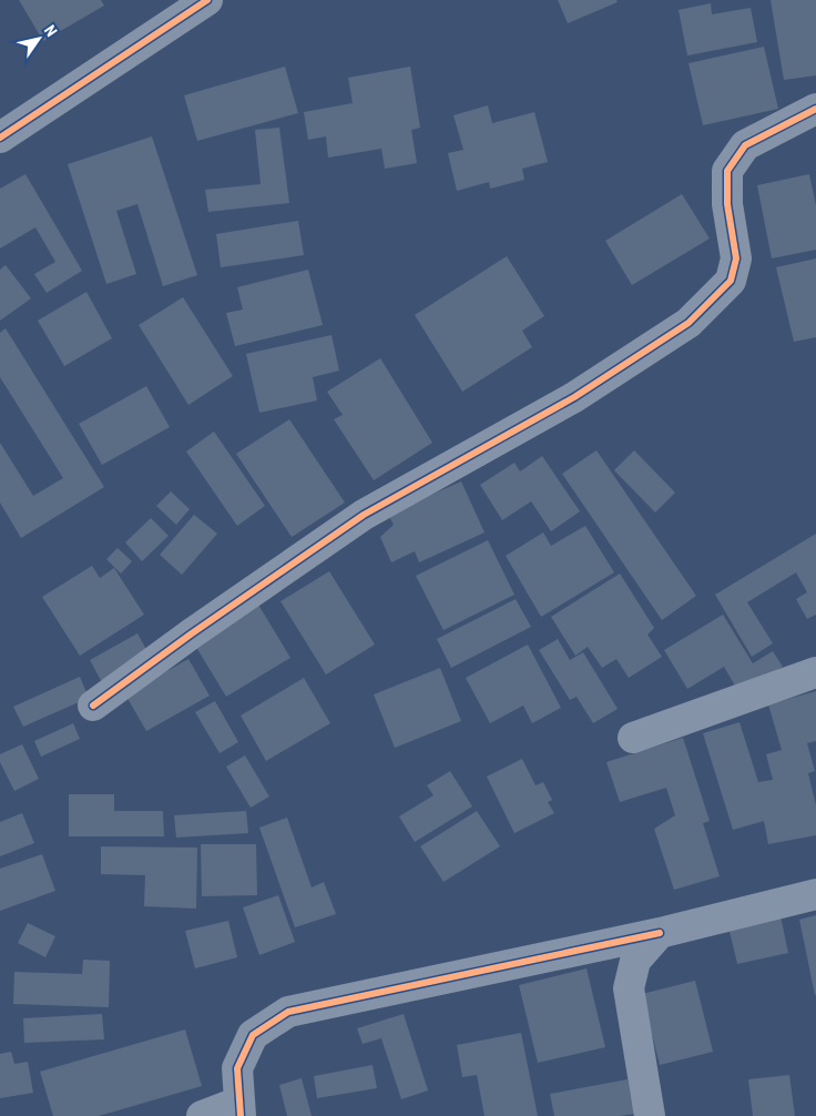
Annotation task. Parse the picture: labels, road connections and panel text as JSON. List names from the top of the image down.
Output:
{
  "north": "top right"
}
